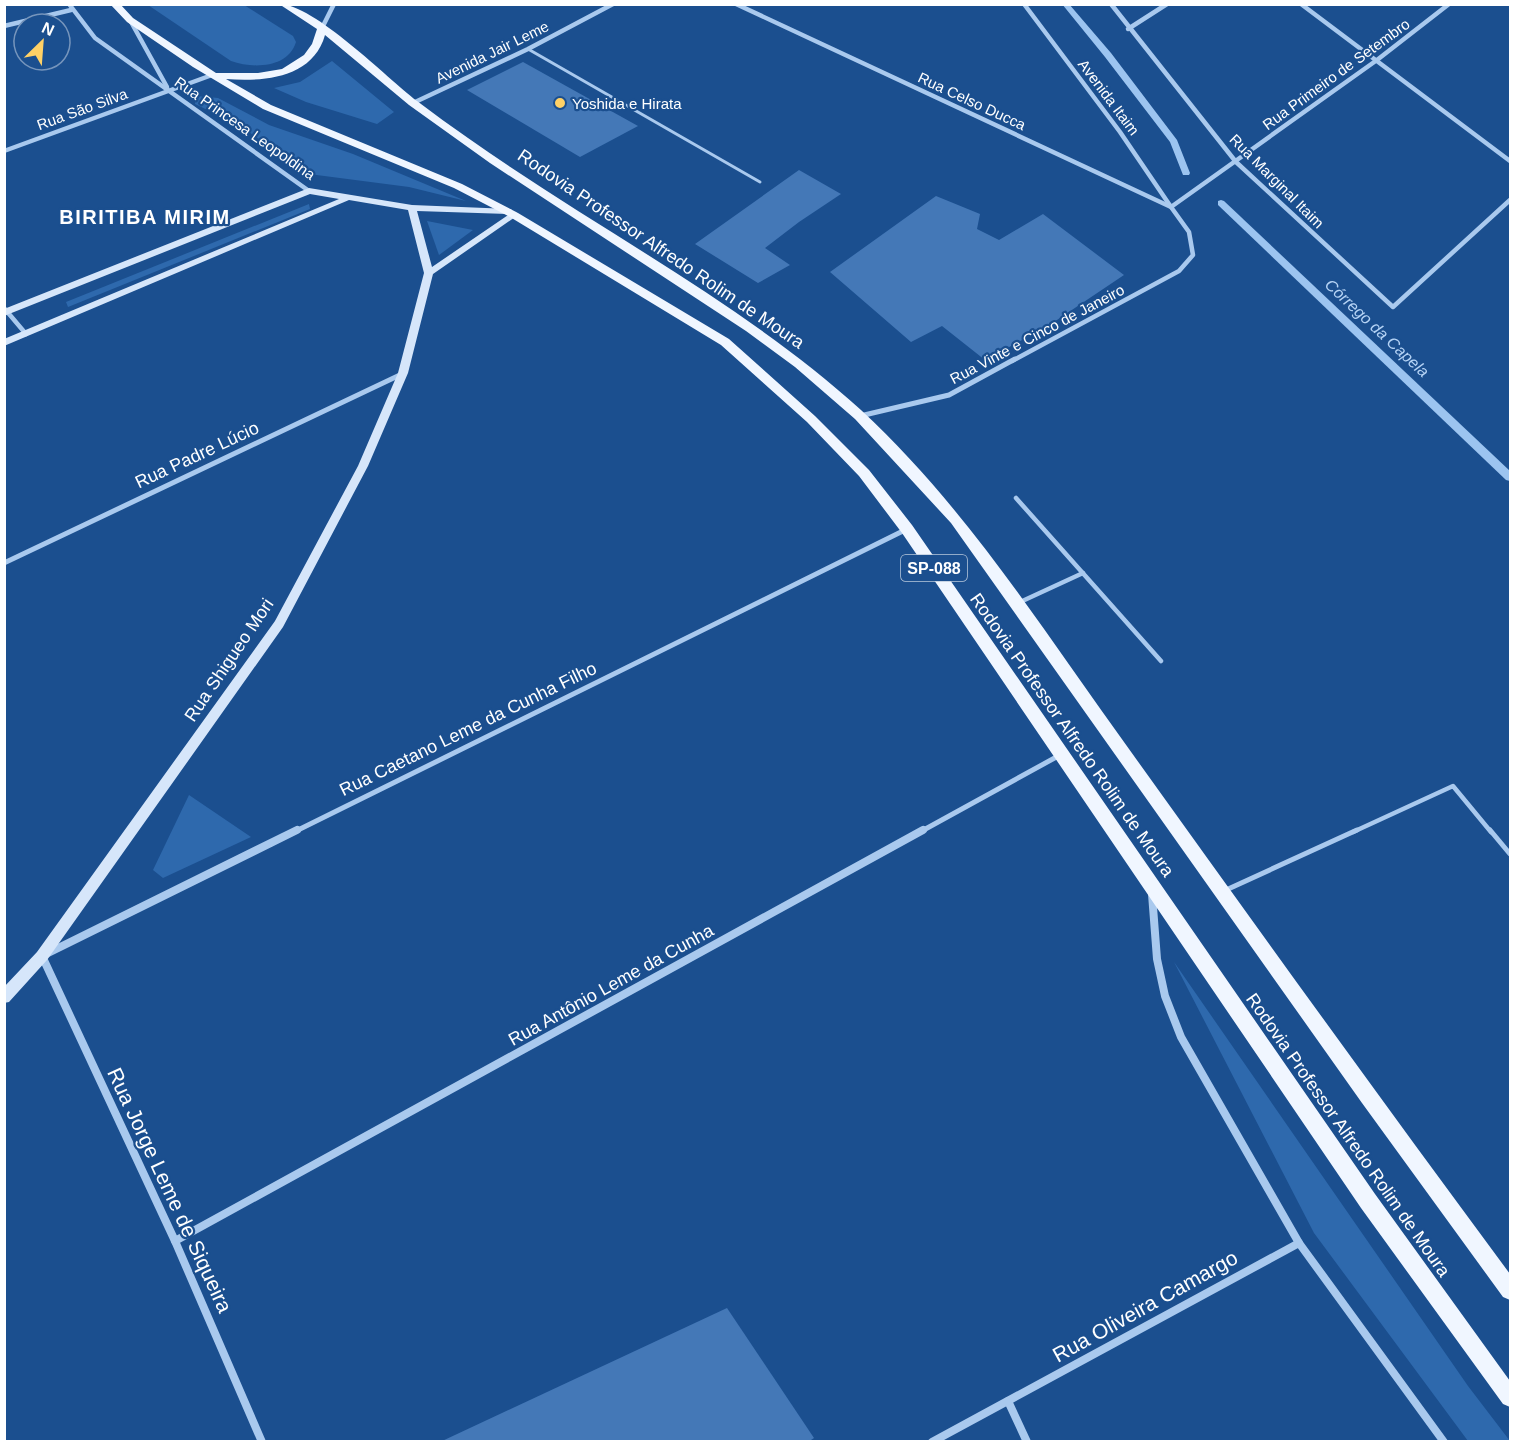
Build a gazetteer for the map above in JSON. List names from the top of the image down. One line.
{"streets":{"main road":["Rodovia Professor Alfredo Rolim de Moura","SP-088"],"street":["Avenida Jair Leme","Rua Primeiro de Setembro","Avenida Itaim","Rua Celso Ducca","Rua São Silva","Rua Princesa Leopoldina","Rua Marginal Itaim","Rua Vinte e Cinco de Janeiro","Rua Padre Lúcio","Rua Shigueo Mori","Rua Caetano Leme da Cunha Filho","Rua Antônio Leme da Cunha","Rua Jorge Leme de Siqueira","Rua Oliveira Camargo"]},"crossings":[["Avenida Jair Leme","Rodovia Professor Alfredo Rolim de Moura"],["Rua Primeiro de Setembro","Avenida Itaim"],["Rua Primeiro de Setembro","Rua Celso Ducca"],["Rua Primeiro de Setembro","Rua Marginal Itaim"],["Avenida Itaim","Rua Celso Ducca"],["Rua Celso Ducca","Rua Vinte e Cinco de Janeiro"],["Rua São Silva","Rua Princesa Leopoldina"],["Rua São Silva","Rodovia Professor Alfredo Rolim de Moura"],["Rua Princesa Leopoldina","Rodovia Professor Alfredo Rolim de Moura"],["Rodovia Professor Alfredo Rolim de Moura","Rua Vinte e Cinco de Janeiro"],["Rodovia Professor Alfredo Rolim de Moura","Rua Caetano Leme da Cunha Filho"],["Rodovia Professor Alfredo Rolim de Moura","Rua Antônio Leme da Cunha"],["Rua Padre Lúcio","Rua Shigueo Mori"],["Rua Shigueo Mori","Rua Caetano Leme da Cunha Filho"],["Rua Shigueo Mori","Rua Jorge Leme de Siqueira"],["Rua Caetano Leme da Cunha Filho","Rua Jorge Leme de Siqueira"],["Rua Antônio Leme da Cunha","Rua Jorge Leme de Siqueira"]],"districts":["BIRITIBA MIRIM"],"water":["Córrego da Capela"],"places":["Yoshida e Hirata"],"north":"top right"}
